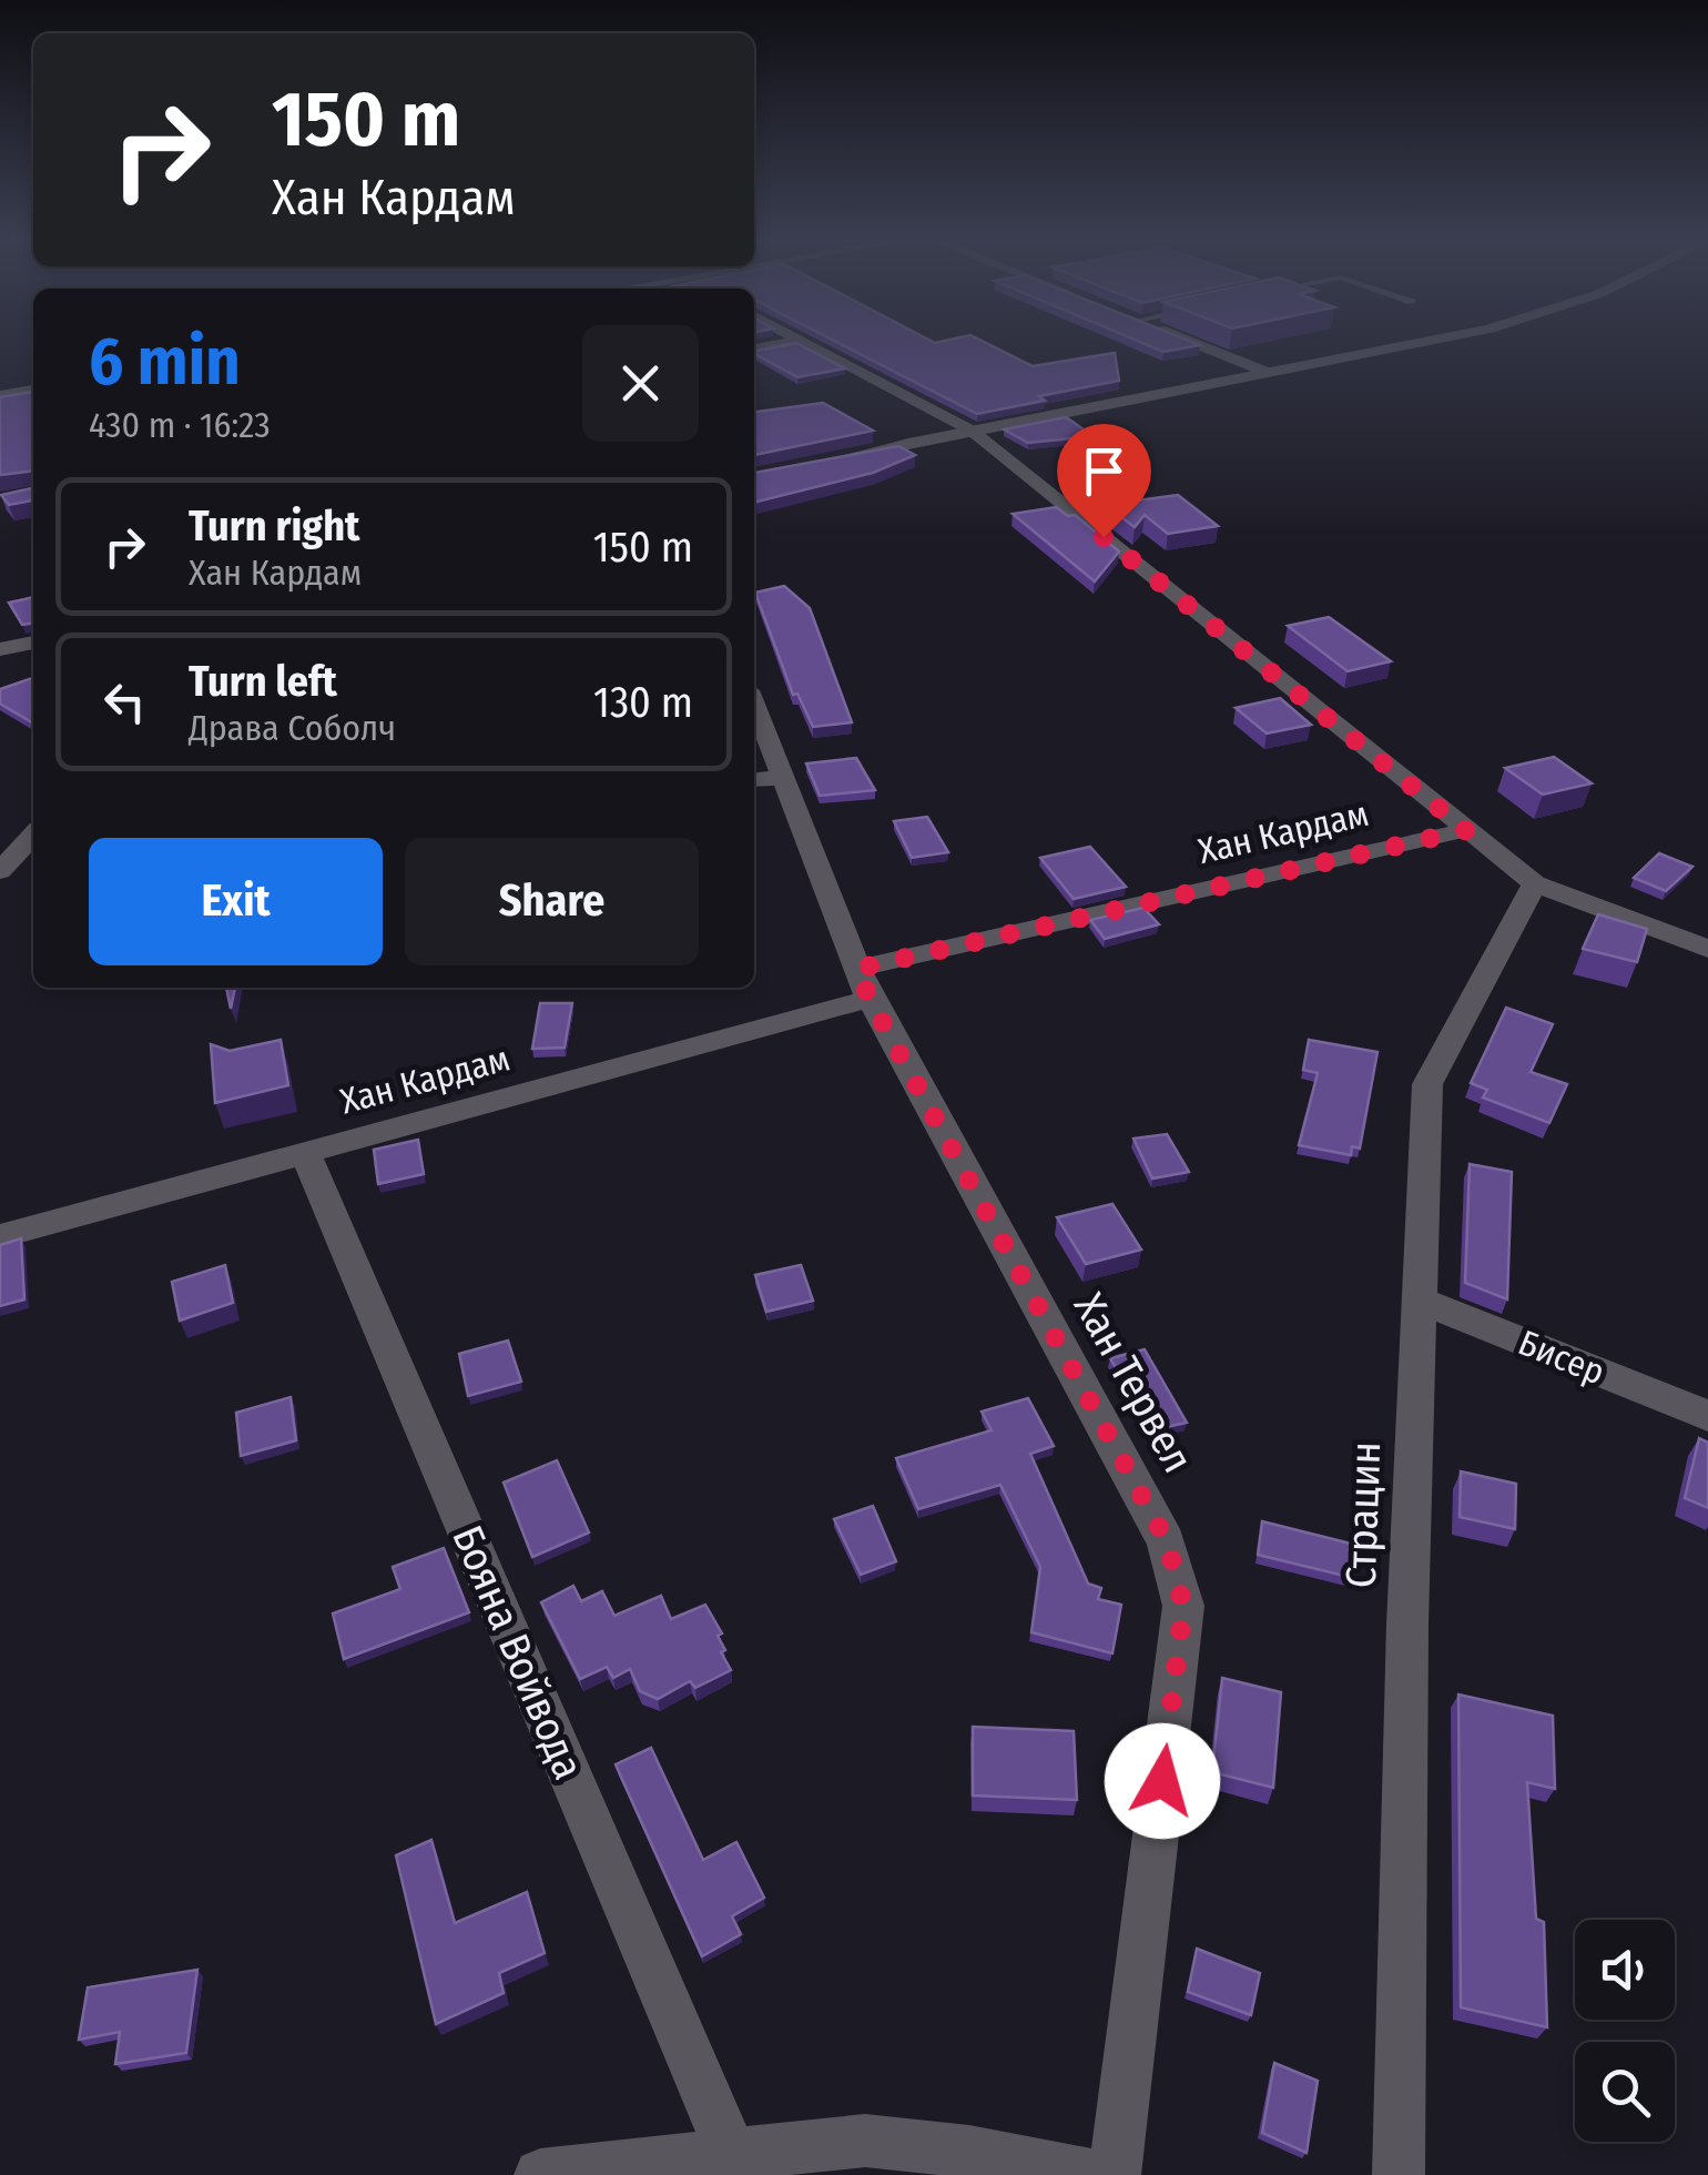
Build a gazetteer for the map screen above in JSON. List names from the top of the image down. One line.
{"streets":{"street":["Хан Кардам","Бисер","Хан Тервел","Страцин","Бояна Войвода"]},"crossings":[["Хан Кардам","Хан Тервел"],["Хан Кардам","Бояна Войвода"],["Бисер","Страцин"]],"page":{"turn":["150 m","Хан Кардам"],"heading":["6 min","430 m · 16:23"],"list":[{"name":"Turn right","note":"Хан Кардам","value":"150 m"},{"name":"Turn left","note":"Драва Соболч","value":"130 m"}],"buttons":["Exit","Share"]}}
